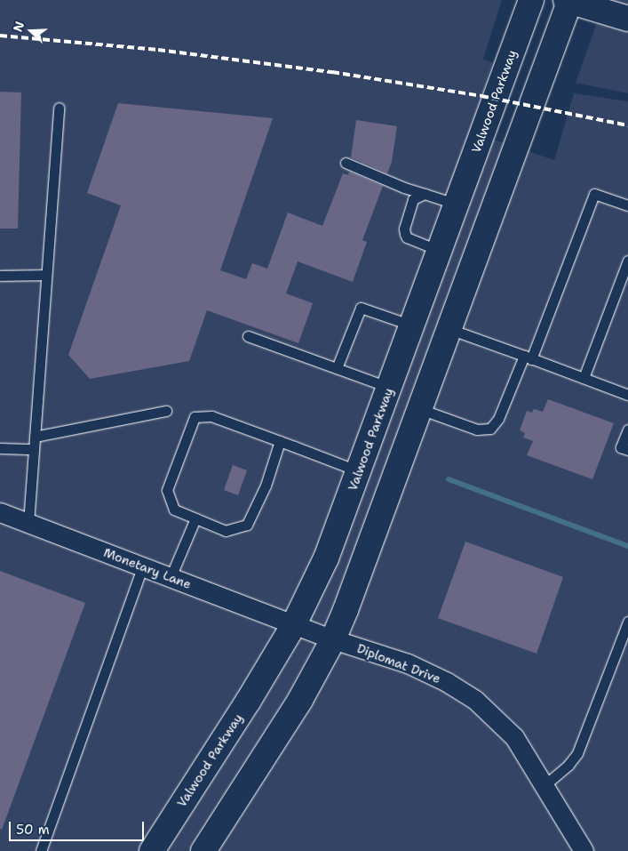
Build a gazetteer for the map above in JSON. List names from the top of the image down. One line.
{"streets":{"main road":["Valwood Parkway"],"street":["Monetary Lane","Diplomat Drive"]},"crossings":[["Valwood Parkway","Monetary Lane"],["Valwood Parkway","Diplomat Drive"],["Monetary Lane","Diplomat Drive"]],"scale_bar":"50 m","north":"left"}
